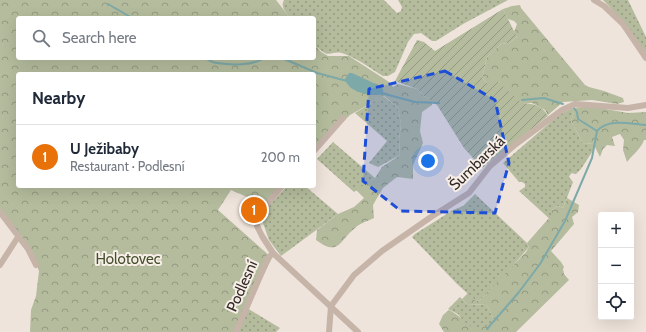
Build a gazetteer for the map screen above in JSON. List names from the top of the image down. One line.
{"streets":{"street":["Šumbarská","Podlesní"]},"parks":["Holotovec"],"page":{"search":"Search here","heading":"Nearby","list":[{"mark":"1","name":"U Ježibaby","note":"Restaurant · Podlesní","value":"200 m"}],"pins":"1","map_buttons":["+","−"]}}
